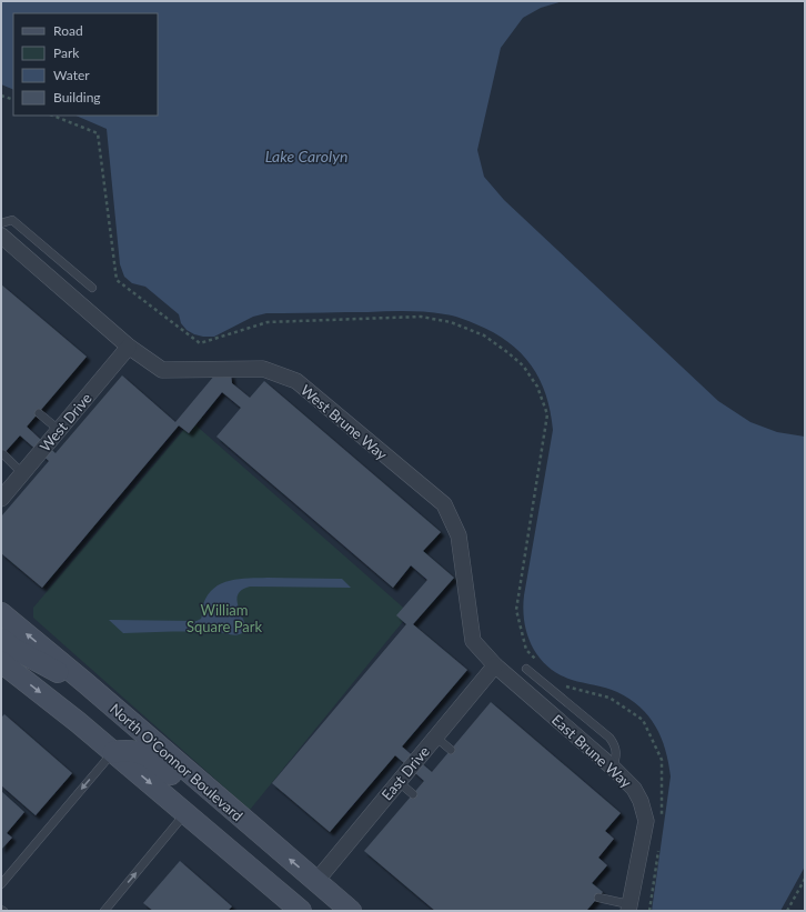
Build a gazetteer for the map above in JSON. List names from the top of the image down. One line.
{"streets":{"main road":["North O'Connor Boulevard"],"street":["West Drive","West Brune Way","East Brune Way","East Drive"]},"crossings":[["West Drive","West Brune Way"],["West Brune Way","East Brune Way"],["West Brune Way","East Drive"],["East Brune Way","East Drive"],["North O'Connor Boulevard","East Drive"]],"water":["Lake Carolyn"],"parks":["William Square Park"],"legend":["Road","Park","Water","Building"]}
